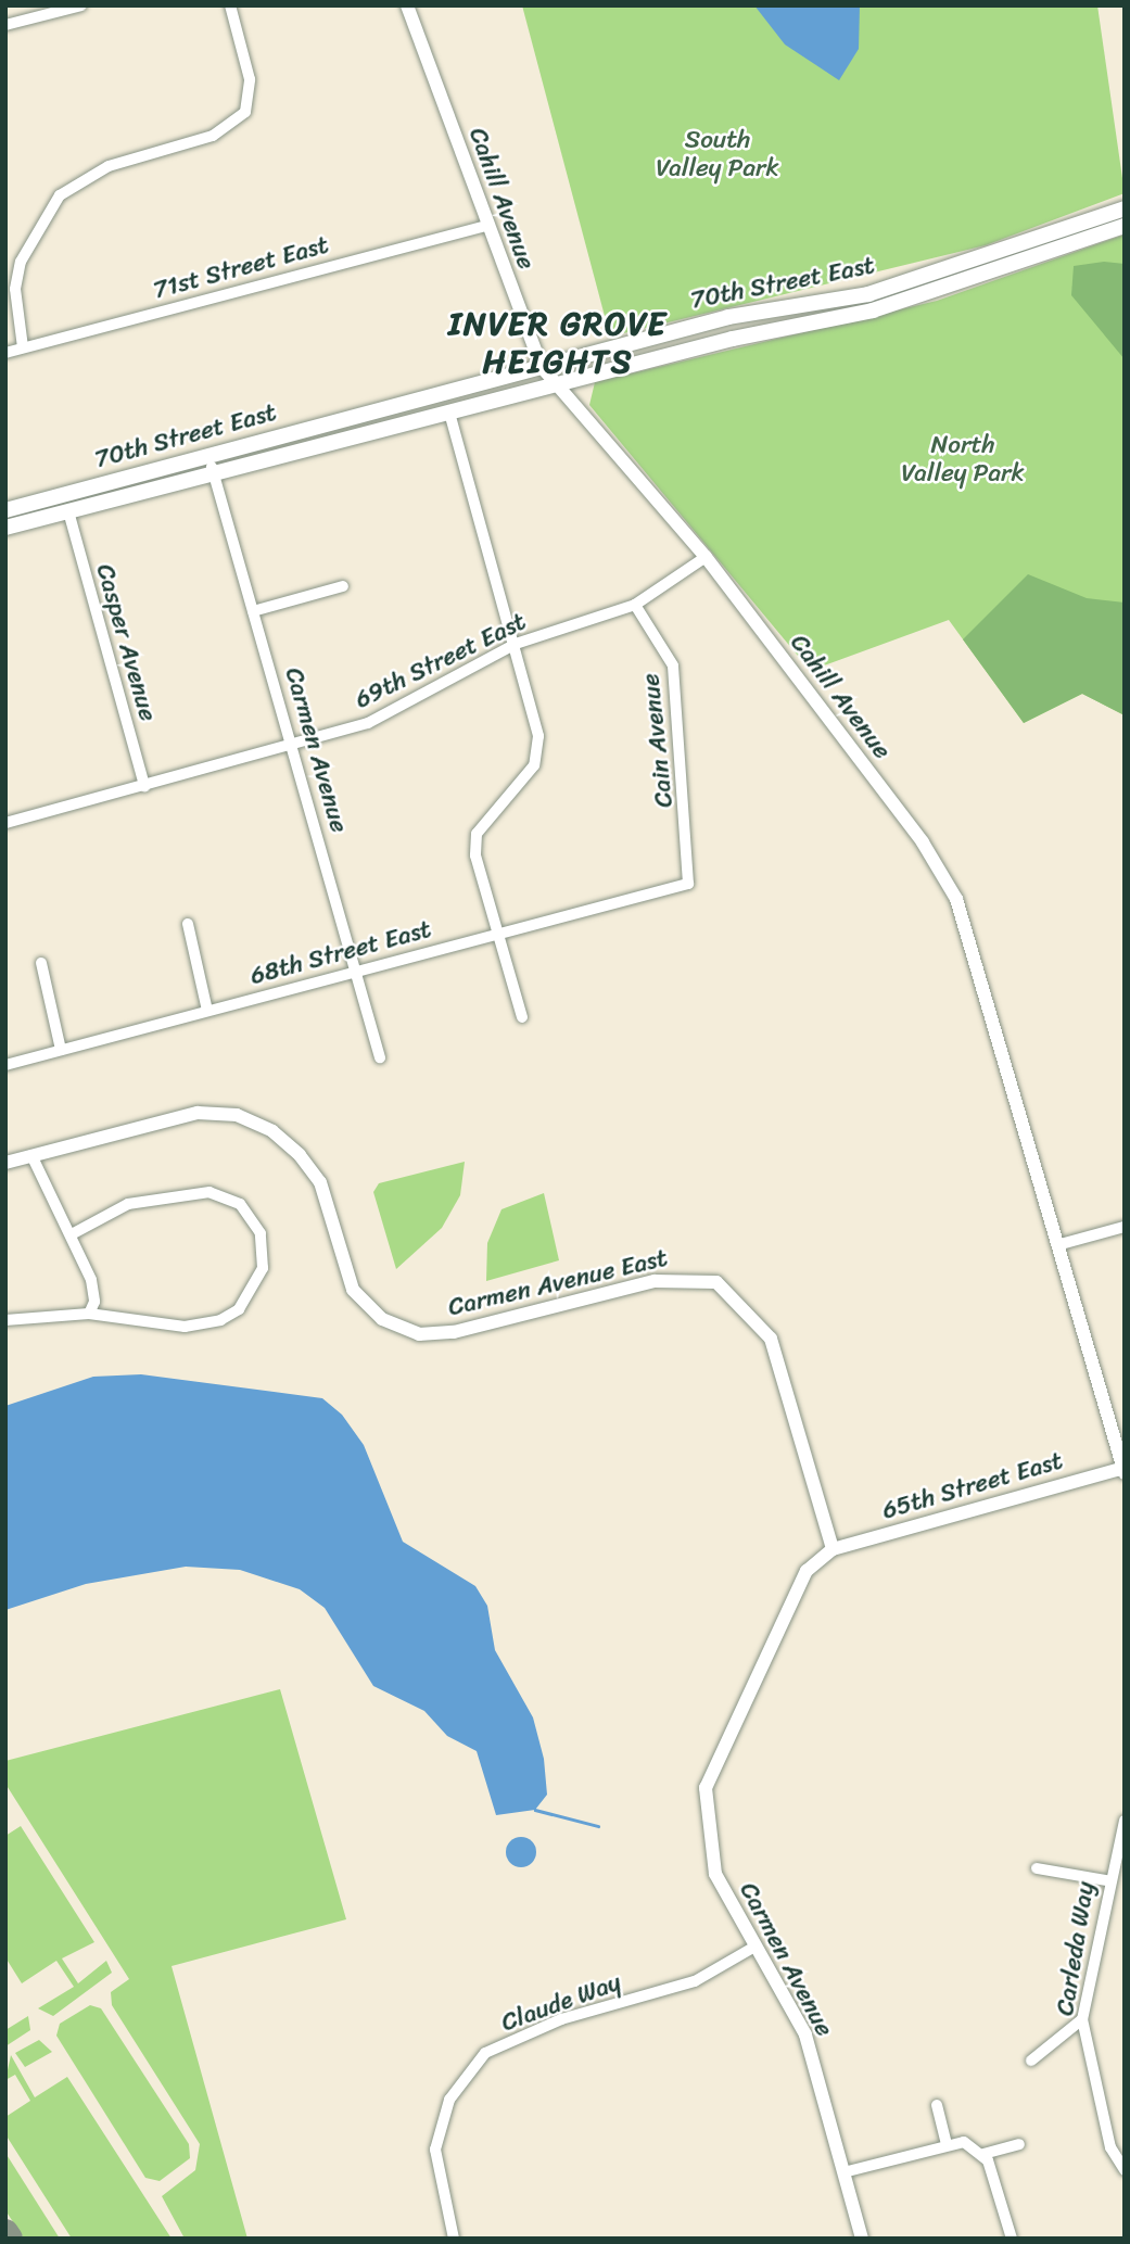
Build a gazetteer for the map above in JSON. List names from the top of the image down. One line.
{"streets":{"main road":["70th Street East"],"street":["Cahill Avenue","71st Street East","Casper Avenue","69th Street East","Cain Avenue","Carmen Avenue","68th Street East","Carmen Avenue East","65th Street East","Carleda Way","Claude Way"]},"crossings":[["Cahill Avenue","71st Street East"],["Cahill Avenue","70th Street East"],["Cahill Avenue","69th Street East"],["Cahill Avenue","65th Street East"],["70th Street East","Casper Avenue"],["70th Street East","Carmen Avenue"],["Casper Avenue","69th Street East"],["69th Street East","Cain Avenue"],["69th Street East","Carmen Avenue"],["Cain Avenue","68th Street East"],["Carmen Avenue","68th Street East"],["Carmen Avenue","Carmen Avenue East"],["Carmen Avenue","65th Street East"],["Carmen Avenue","Claude Way"],["Carmen Avenue East","65th Street East"]],"districts":["INVER GROVE HEIGHTS"],"parks":["South Valley Park","North Valley Park"]}
